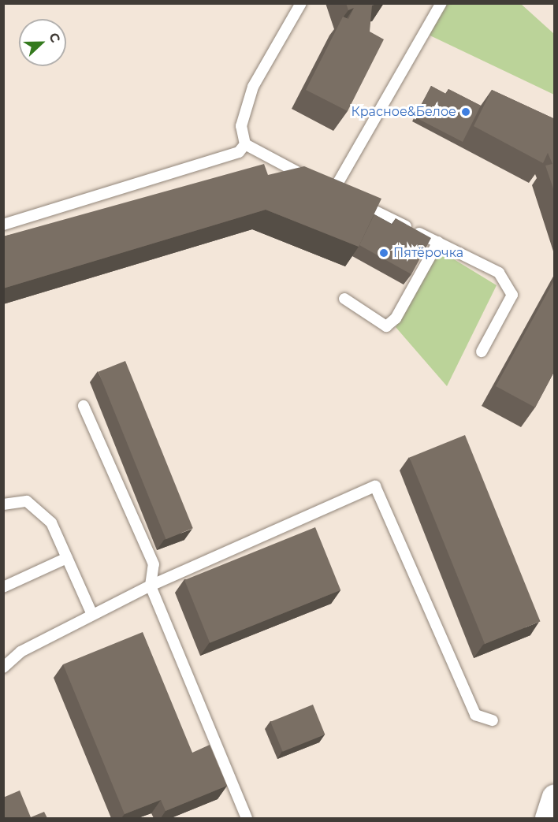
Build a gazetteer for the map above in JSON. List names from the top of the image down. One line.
{"places":["Красное&Белое","Пятёрочка"],"north":"right"}
